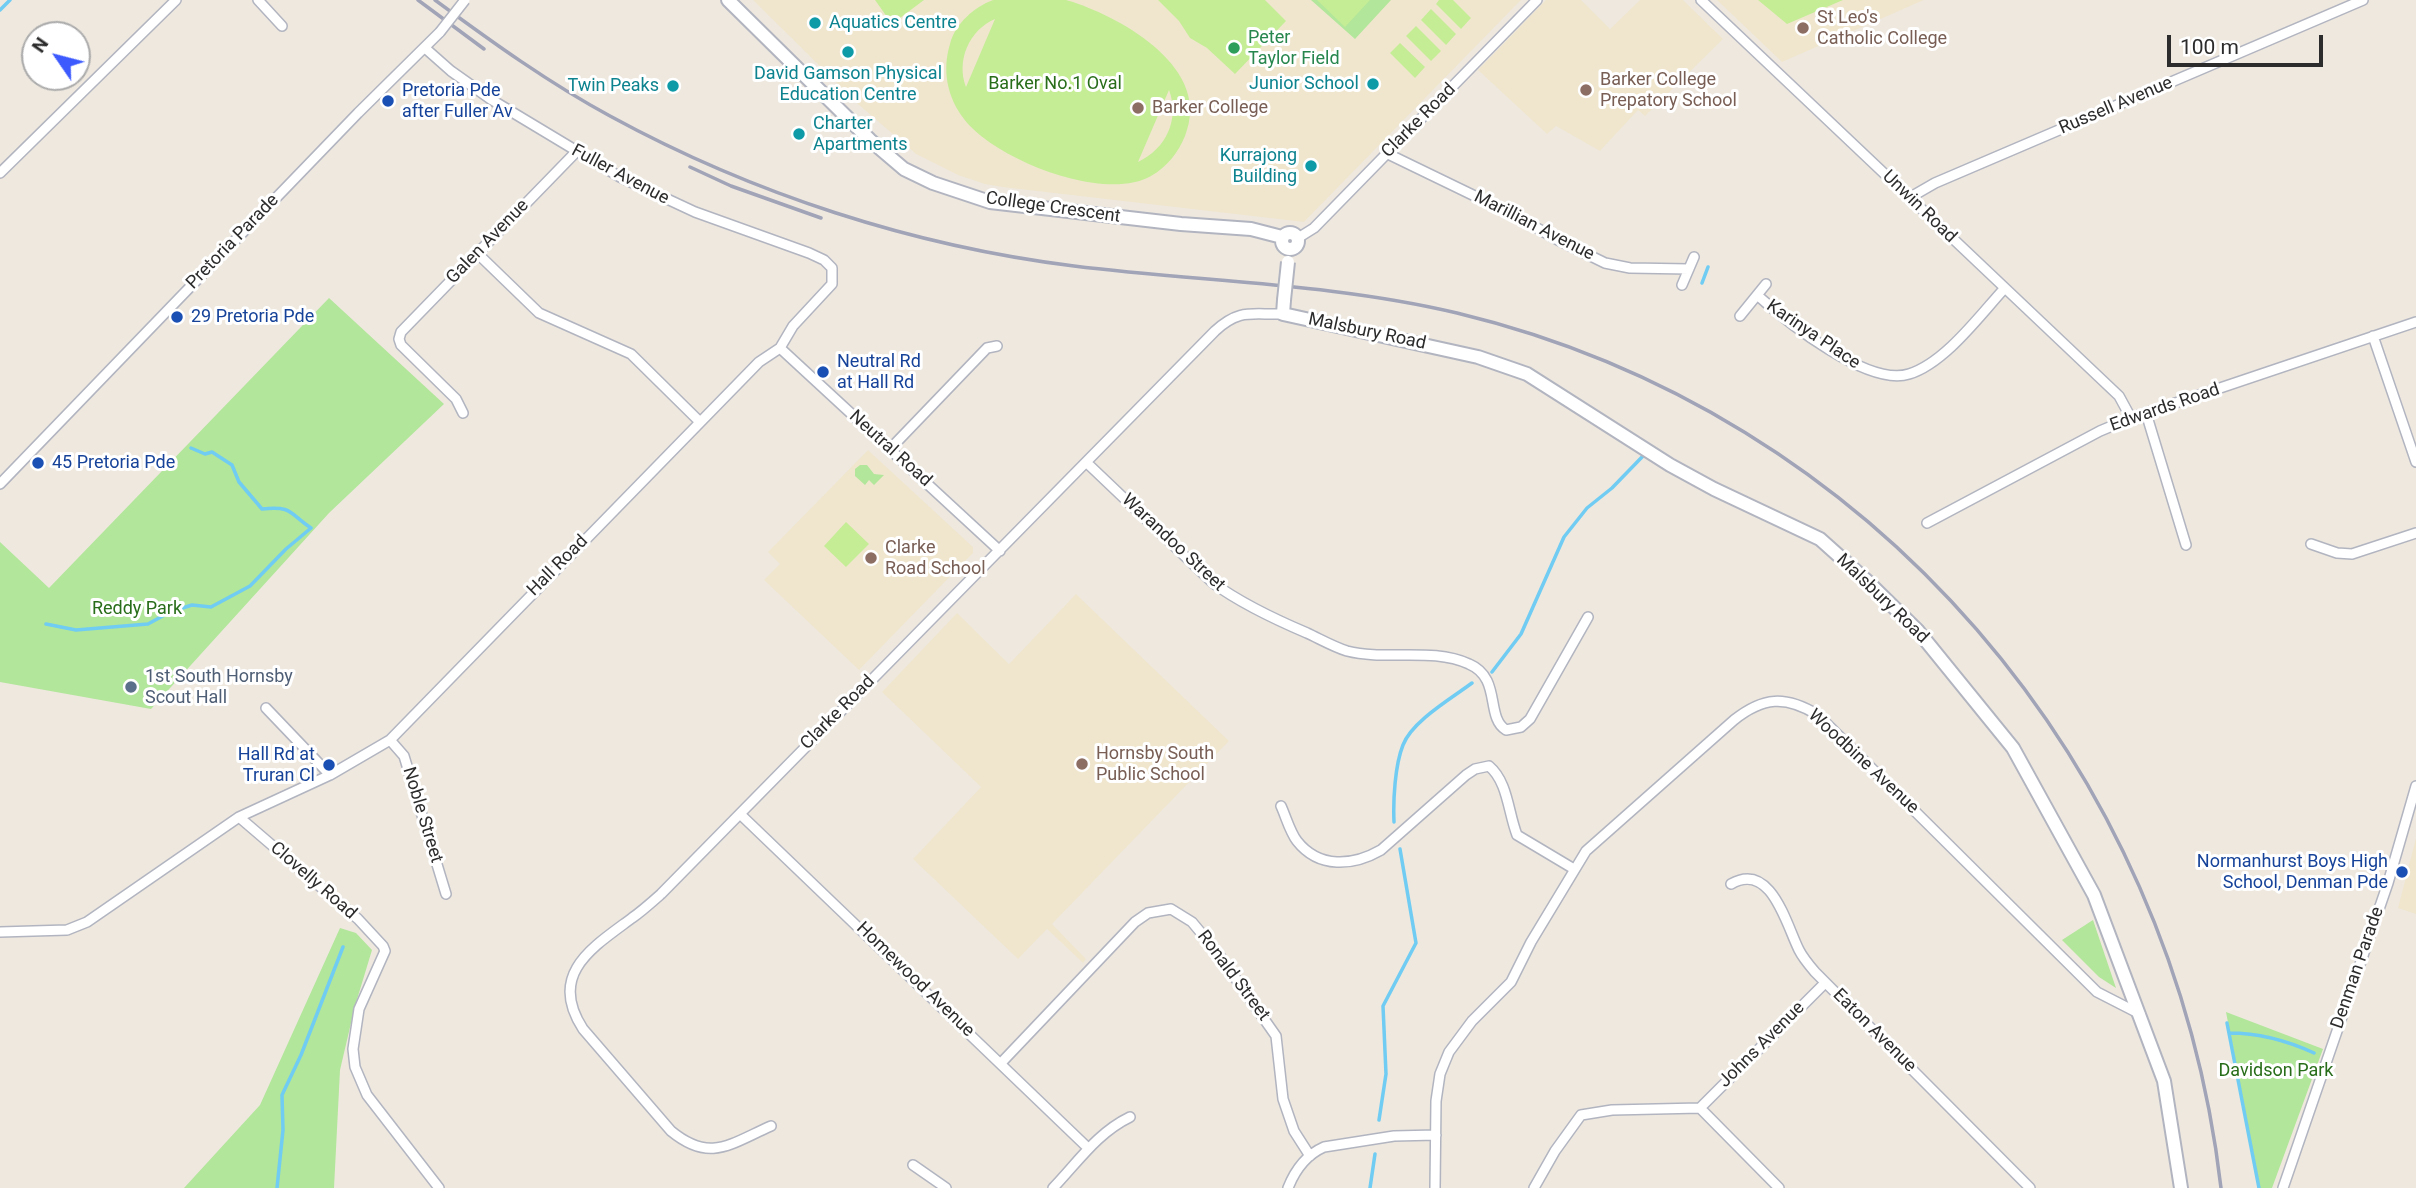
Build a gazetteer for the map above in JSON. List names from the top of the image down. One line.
{"streets":{"street":["Russell Avenue","Clarke Road","Fuller Avenue","Unwin Road","College Crescent","Marillian Avenue","Pretoria Parade","Galen Avenue","Malsbury Road","Karinya Place","Edwards Road","Neutral Road","Warandoo Street","Hall Road","Woodbine Avenue","Noble Street","Clovelly Road","Denman Parade","Ronald Street","Homewood Avenue","Eaton Avenue","Johns Avenue"]},"crossings":[["Russell Avenue","Unwin Road"],["Clarke Road","College Crescent"],["Clarke Road","Marillian Avenue"],["Clarke Road","Malsbury Road"],["Clarke Road","Neutral Road"],["Clarke Road","Warandoo Street"],["Clarke Road","Homewood Avenue"],["Fuller Avenue","Pretoria Parade"],["Fuller Avenue","Galen Avenue"],["Fuller Avenue","Hall Road"],["Unwin Road","Karinya Place"],["Unwin Road","Edwards Road"],["Malsbury Road","Woodbine Avenue"],["Neutral Road","Hall Road"],["Hall Road","Noble Street"],["Hall Road","Clovelly Road"],["Ronald Street","Homewood Avenue"],["Eaton Avenue","Johns Avenue"]],"parks":["Barker No.1 Oval","Reddy Park","Davidson Park"],"places":["Aquatics Centre","St Leo's Catholic College","Peter Taylor Field","David Gamson Physical Education Centre","Junior School","Twin Peaks","Barker College Prepatory School","Pretoria Pde after Fuller Av","Barker College","Charter Apartments","Kurrajong Building","29 Pretoria Pde","Neutral Rd at Hall Rd","45 Pretoria Pde","Clarke Road School","1st South Hornsby Scout Hall","Hornsby South Public School","Hall Rd at Truran Cl","Normanhurst Boys High School, Denman Pde"],"scale_bar":"100 m","north":"top left"}
